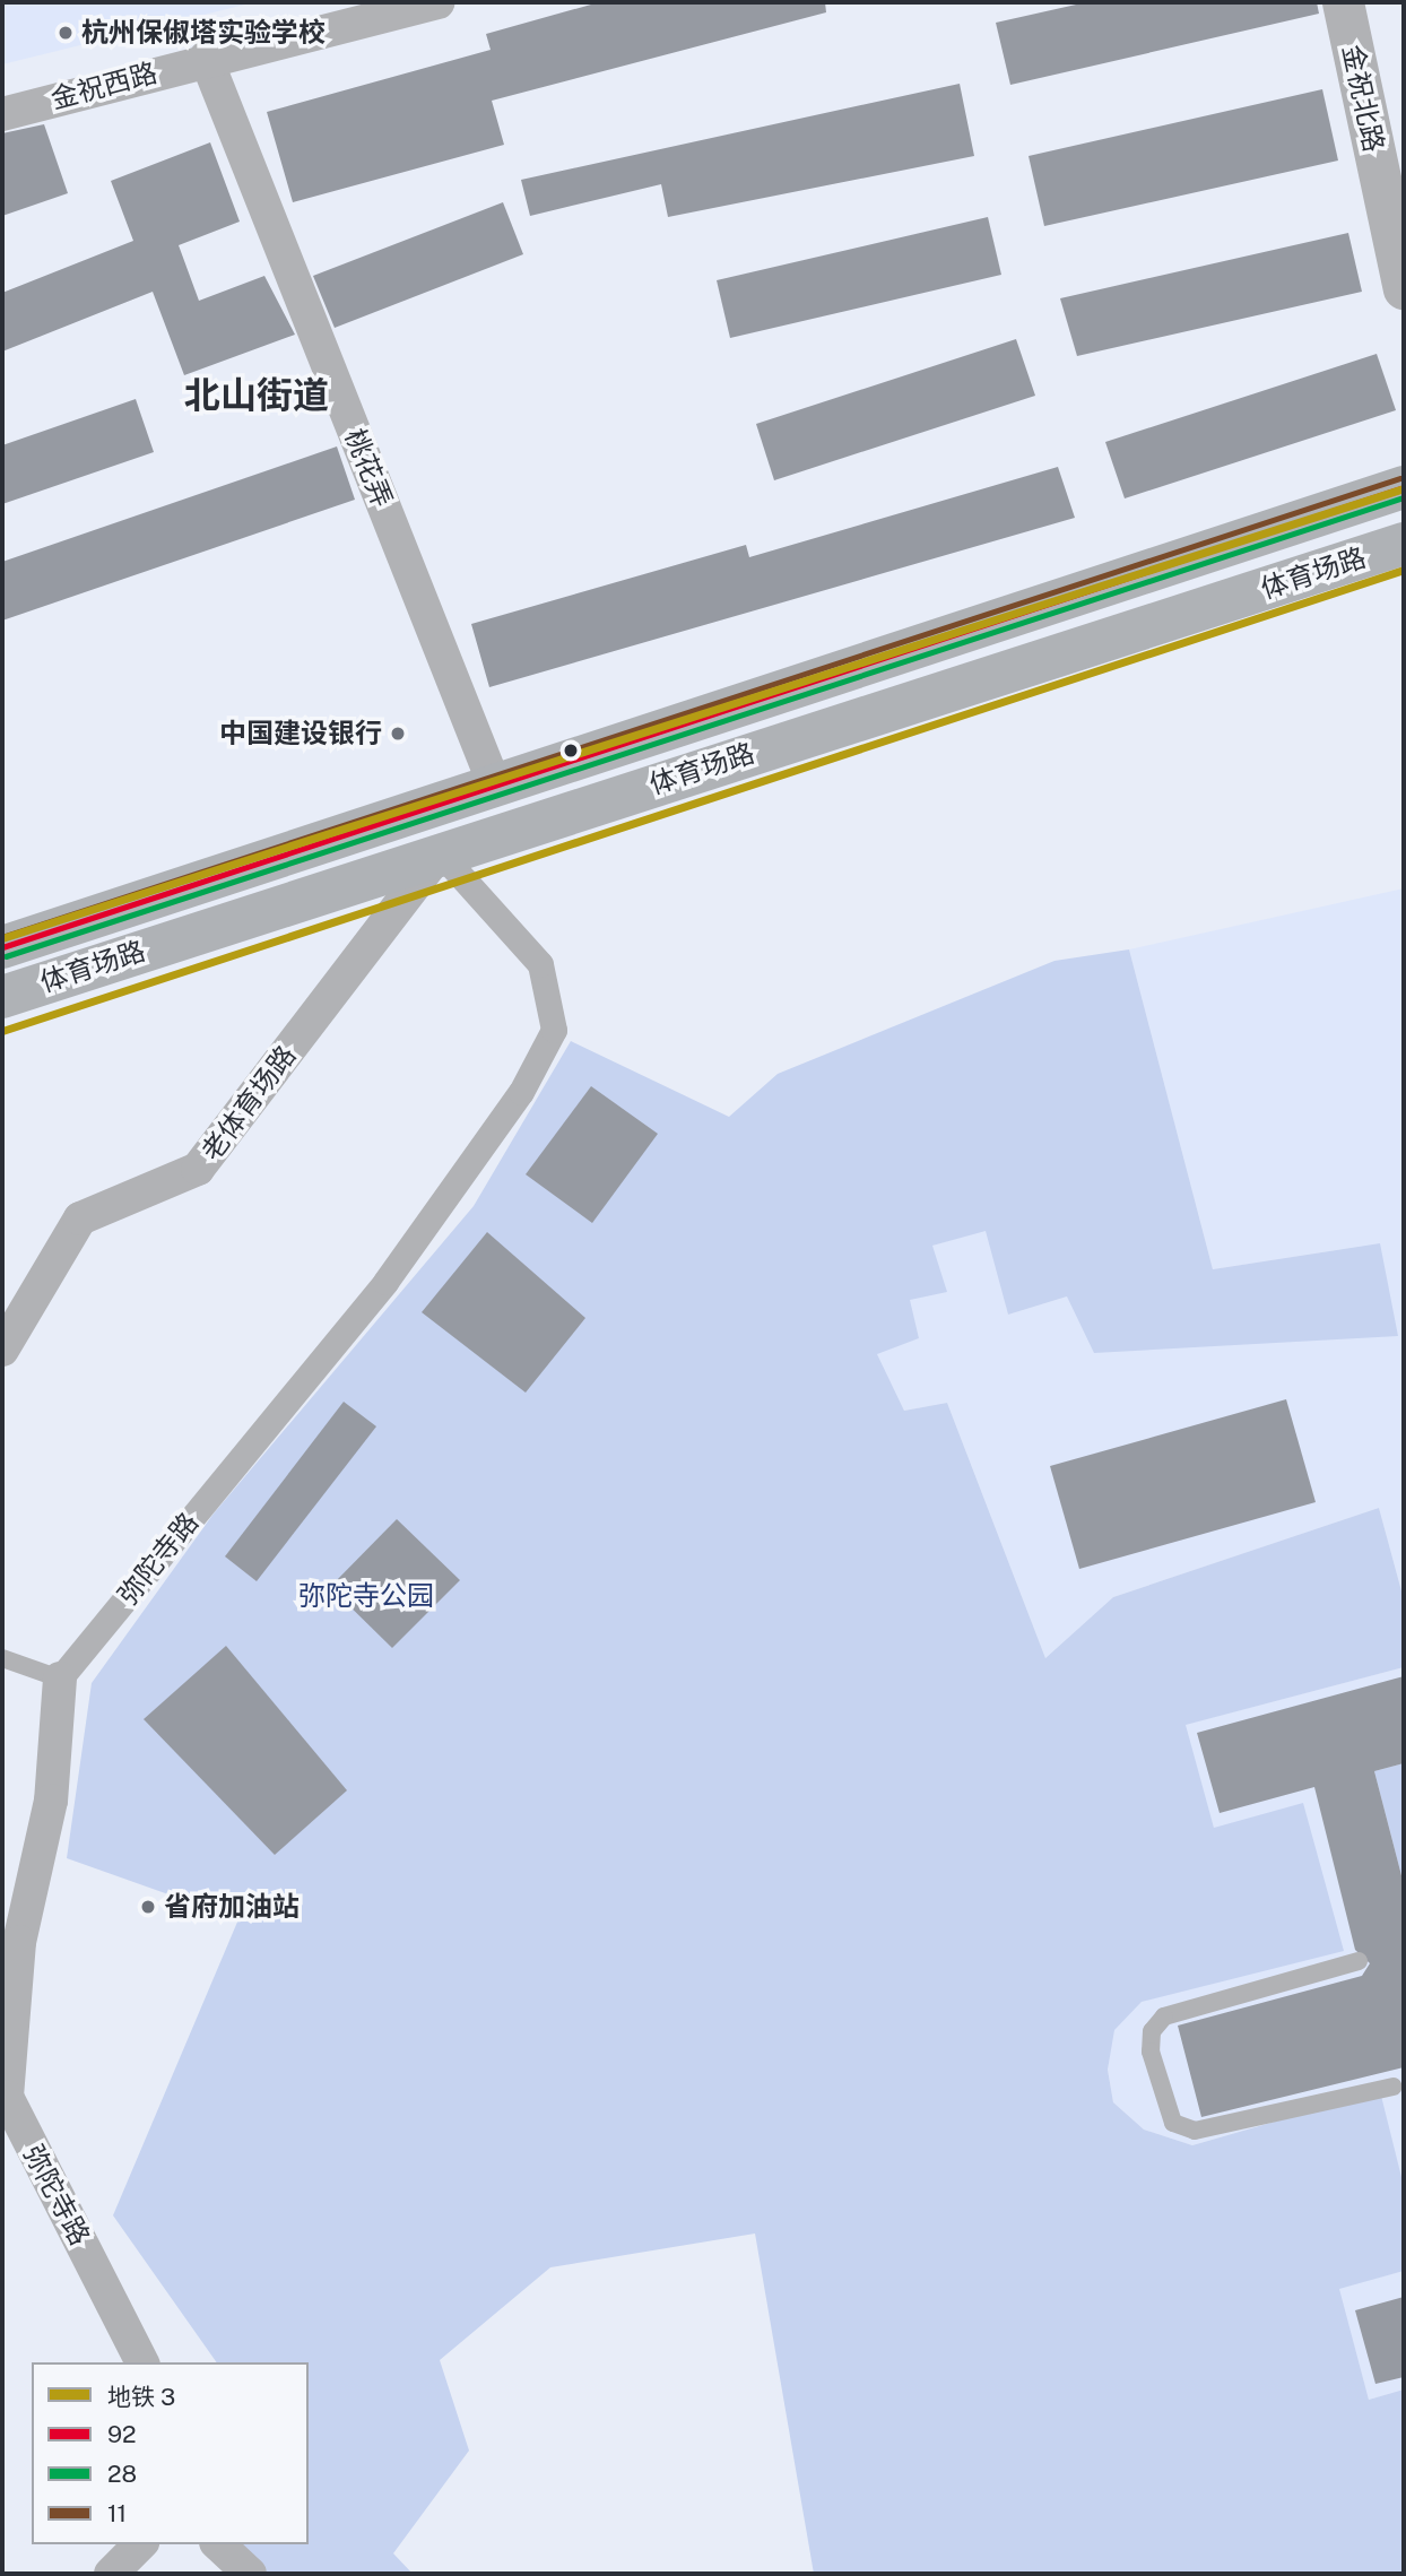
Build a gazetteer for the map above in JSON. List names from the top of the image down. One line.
{"streets":{"main road":["体育场路"],"street":["金祝西路","金祝北路","桃花弄","老体育场路","弥陀寺路"]},"crossings":[["金祝西路","桃花弄"],["桃花弄","体育场路"],["体育场路","老体育场路"],["体育场路","弥陀寺路"],["老体育场路","弥陀寺路"]],"districts":["北山街道"],"parks":["弥陀寺公园"],"places":["杭州保俶塔实验学校","中国建设银行","省府加油站"],"lines":["transit line 11","transit line 92","metro line 3","transit line 28"],"legend":["地铁 3","92","28","11"]}
